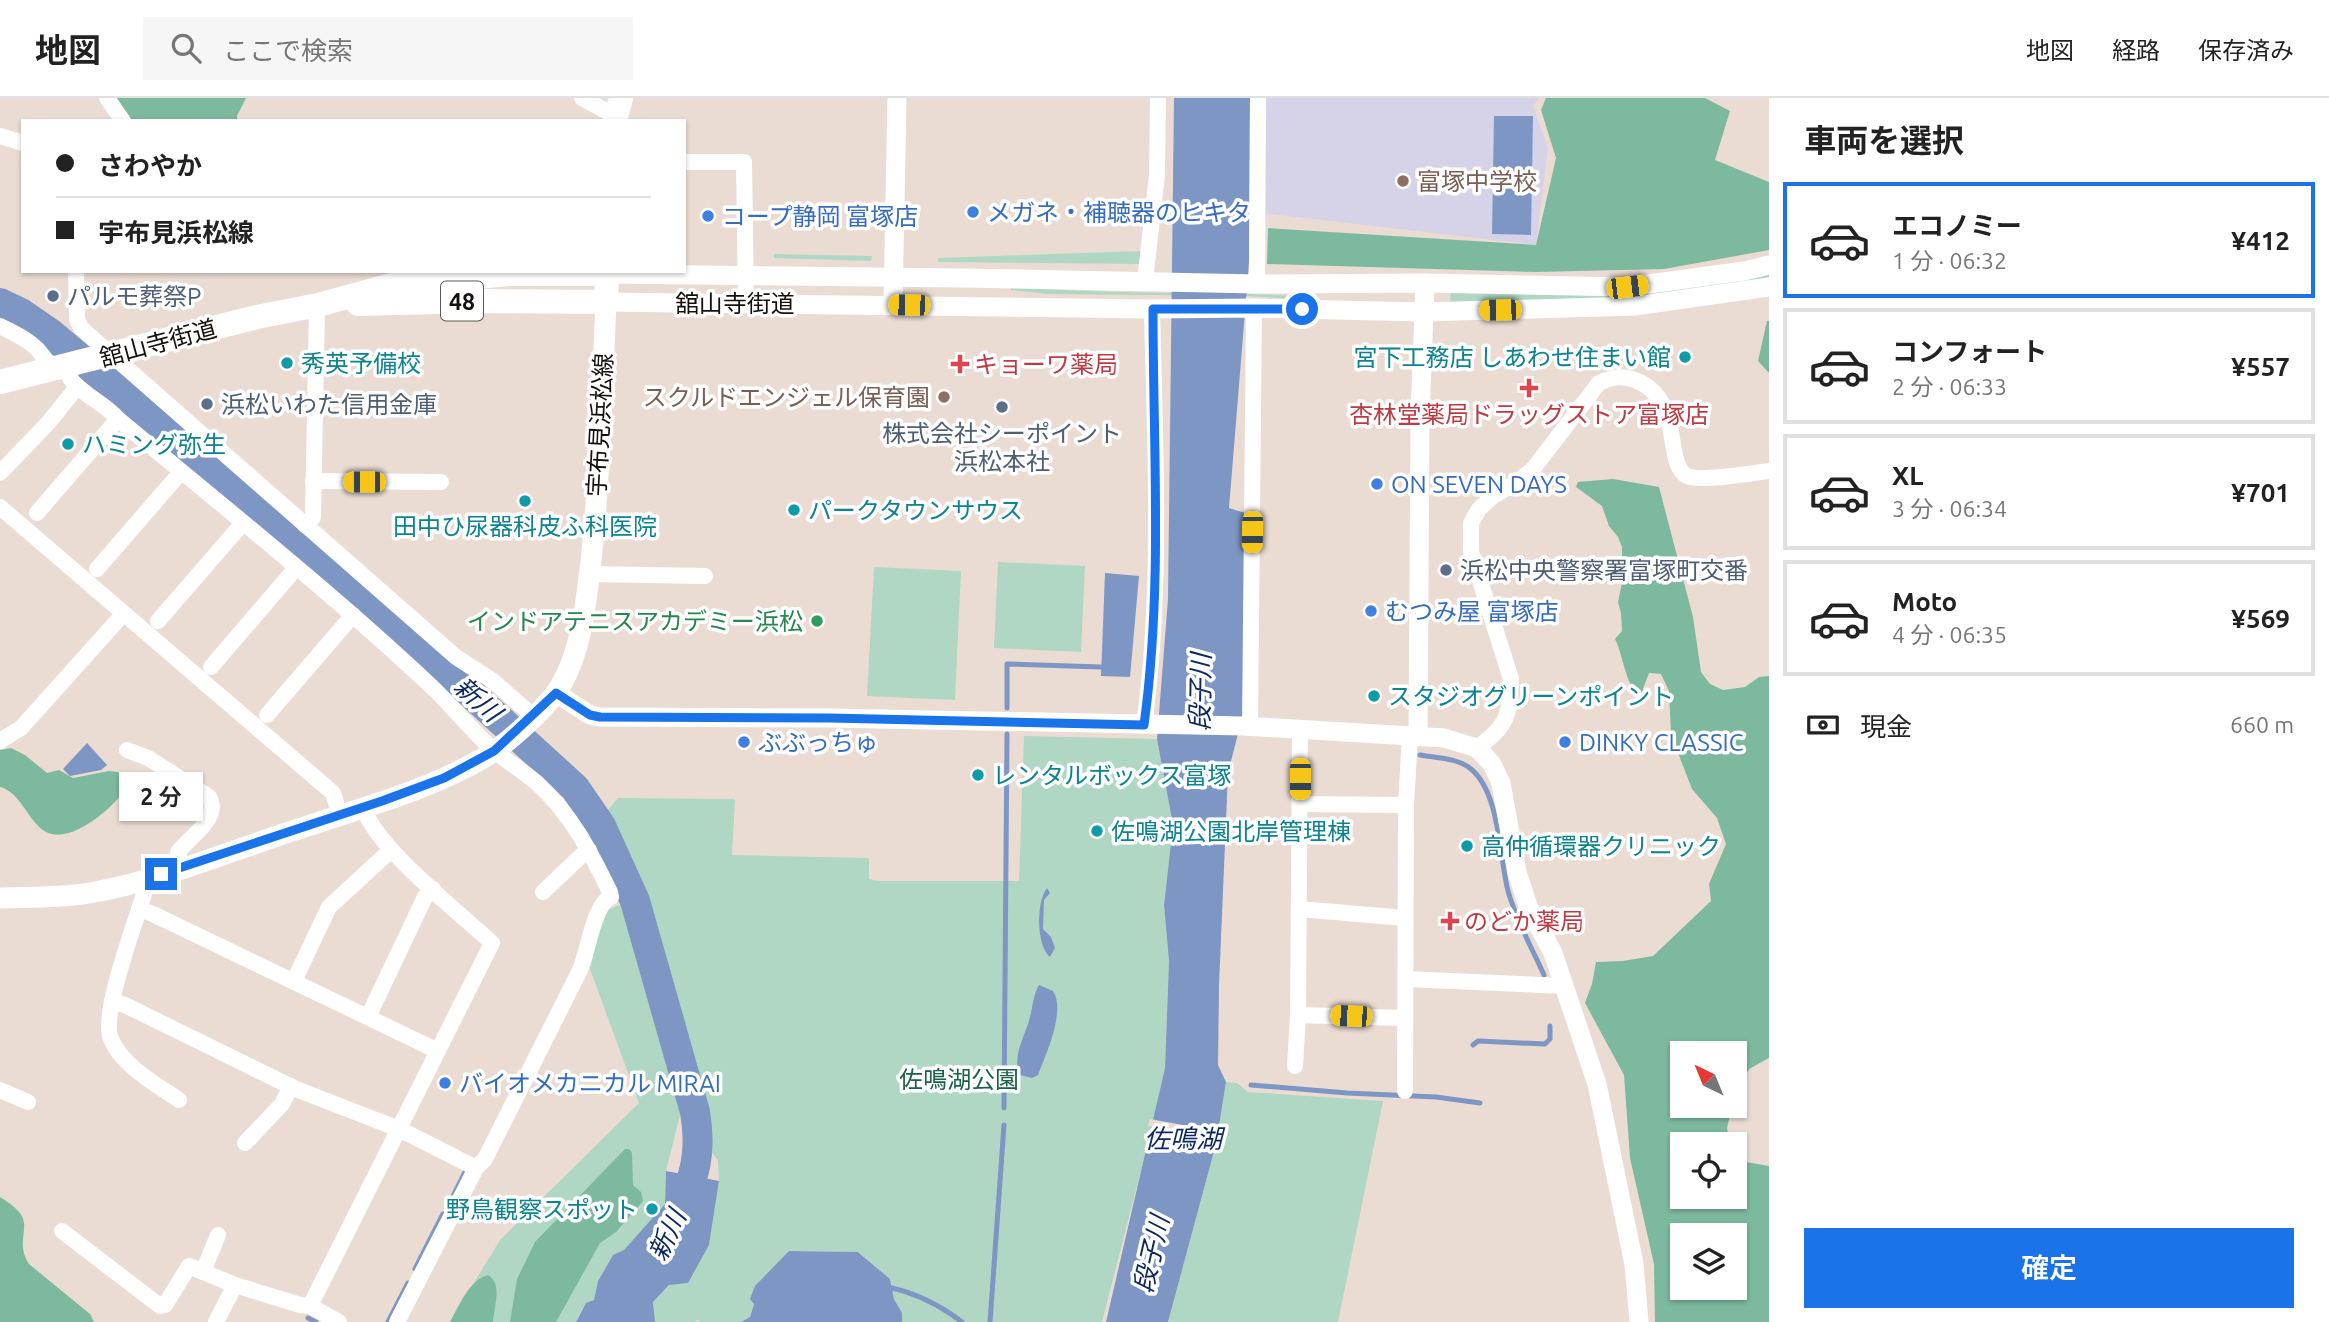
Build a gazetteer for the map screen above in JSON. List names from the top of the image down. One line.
{"streets":{"main road":["48","舘山寺街道","宇布見浜松線"]},"crossings":[["舘山寺街道","宇布見浜松線"]],"water":["段子川","新川","佐鳴湖"],"parks":["佐鳴湖公園"],"places":{"other":["富塚中学校","メガネ・補聴器のヒキタ","コープ静岡 富塚店","パルモ葬祭P","宮下工務店 しあわせ住まい館","秀英予備校","スクルドエンジェル保育園","浜松いわた信用金庫","株式会社シーポイント 浜松本社","ハミング弥生","ON SEVEN DAYS","田中ひ尿器科皮ふ科医院","パークタウンサウス","浜松中央警察署富塚町交番","むつみ屋 富塚店","インドアテニスアカデミー浜松","スタジオグリーンポイント","ぶぶっちゅ","DINKY CLASSIC","レンタルボックス富塚","佐鳴湖公園北岸管理棟","高仲循環器クリニック","バイオメカニカル MIRAI","野鳥観察スポット"],"health":["キョーワ薬局","杏林堂薬局ドラッグストア富塚店","のどか薬局"]},"north":"top left","page":{"header":"地図","search":"ここで検索","nav":["地図","経路","保存済み"],"heading":"車両を選択","banner":["さわやか","宇布見浜松線"],"list":[{"name":"エコノミー","note":"1 分 · 06:32","value":"¥412"},{"name":"コンフォート","note":"2 分 · 06:33","value":"¥557"},{"name":"XL","note":"3 分 · 06:34","value":"¥701"},{"name":"Moto","note":"4 分 · 06:35","value":"¥569"}],"pay":["現金","660 m"],"bubble":"2 分","buttons":"確定"}}
